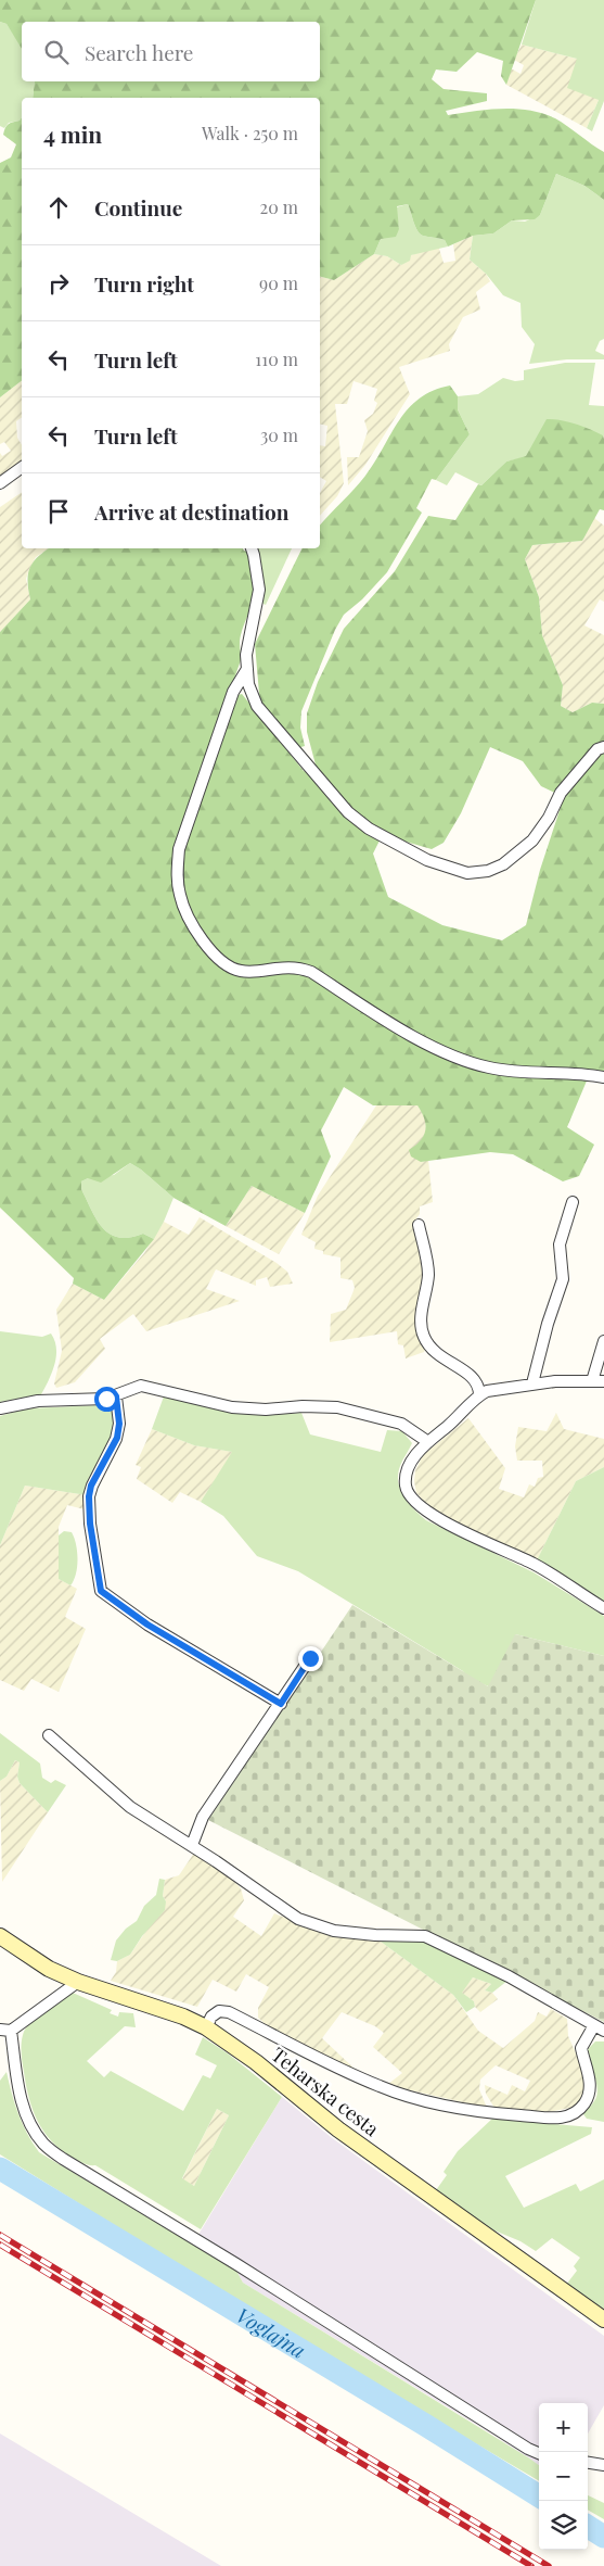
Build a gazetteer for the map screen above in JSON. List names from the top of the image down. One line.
{"streets":{"street":["Teharska cesta"]},"water":["Voglajna"],"page":{"search":"Search here","heading":["4 min","Walk · 250 m"],"list":[["Continue","20 m"],["Turn right","90 m"],["Turn left","110 m"],["Turn left","30 m"],"Arrive at destination"],"map_buttons":["+","−"]}}
